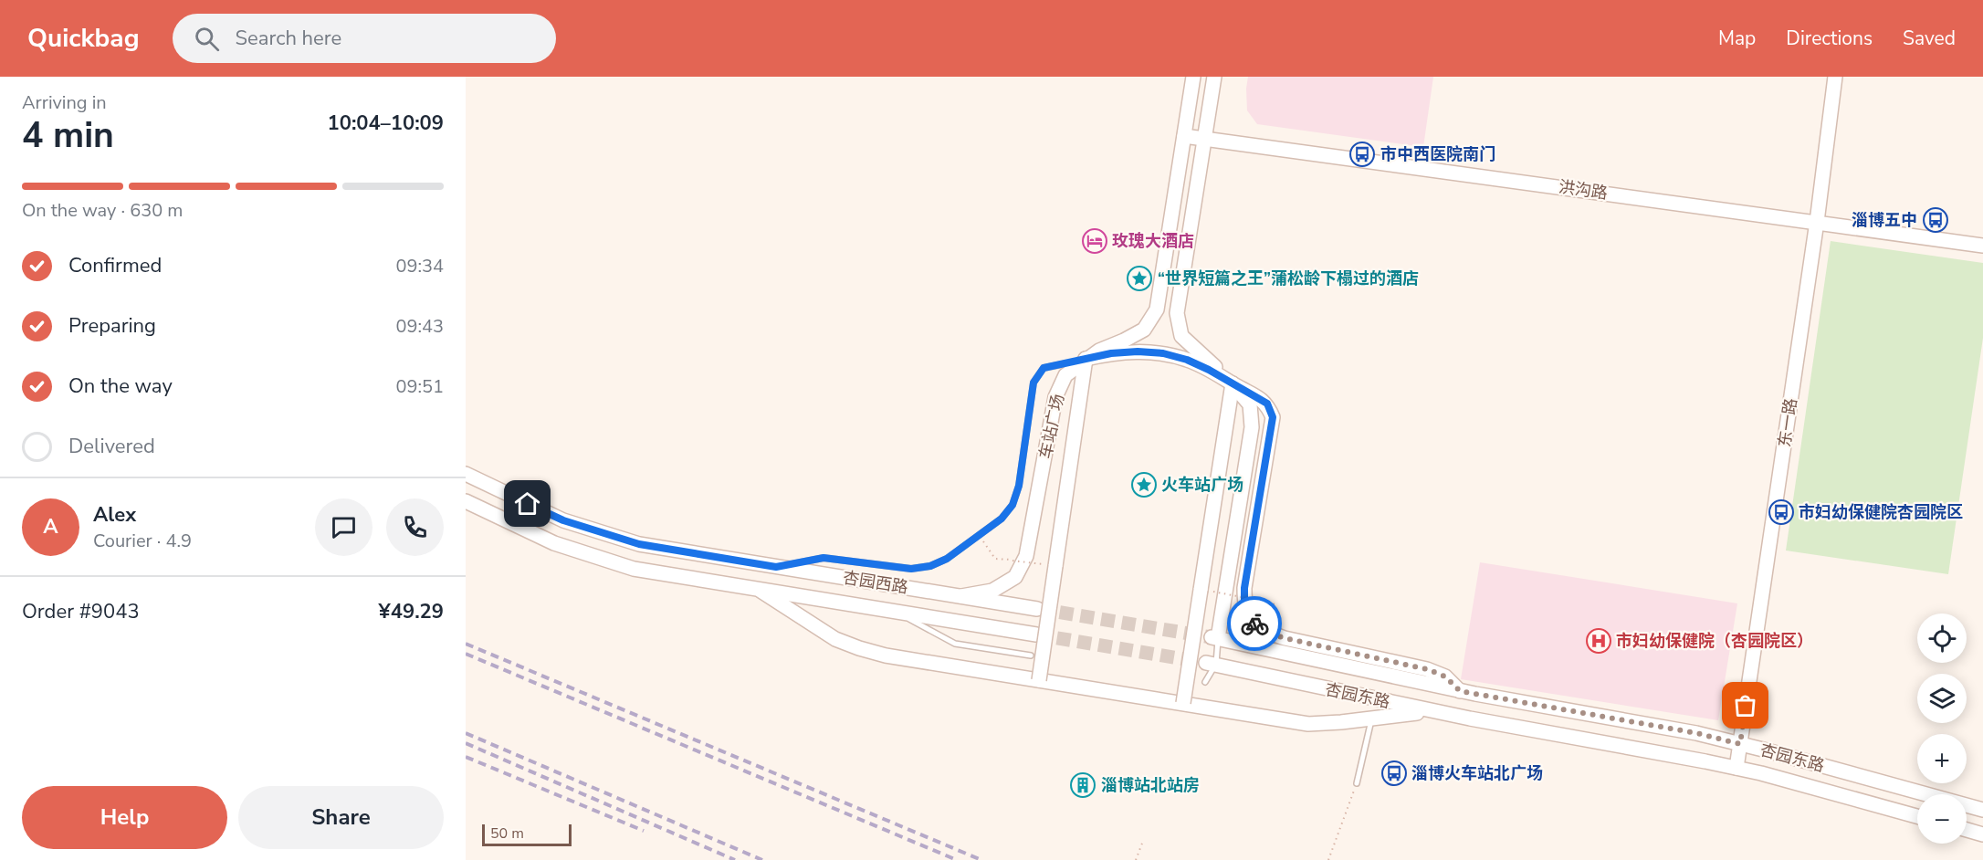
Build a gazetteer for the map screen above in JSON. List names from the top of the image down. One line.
{"streets":{"main road":["洪沟路","东一路","车站广场","杏园西路","杏园东路"]},"crossings":[["洪沟路","东一路"],["洪沟路","车站广场"],["东一路","杏园东路"],["车站广场","杏园西路"]],"places":{"bus stop":["市中西医院南门","淄博五中","市妇幼保健院杏园院区","淄博火车站北广场"],"hotel":["玫瑰大酒店"],"place":["“世界短篇之王”蒲松龄下榻过的酒店","火车站广场"],"hospital":["市妇幼保健院（杏园院区）"],"building":["淄博站北站房"]},"scale_bar":"50 m","page":{"header":"Quickbag","search":"Search here","nav":["Map","Directions","Saved"],"heading":["4 min","Arriving in","10:04–10:09"],"panel":["Alex","Courier · 4.9","Order #9043","¥49.29"],"bar":"On the way · 630 m","list":[["Confirmed","09:34"],["Preparing","09:43"],["On the way","09:51"],"Delivered"],"round":"A","map_buttons":["+","−"],"buttons":["Help","Share"],"scale":"50 m"}}
